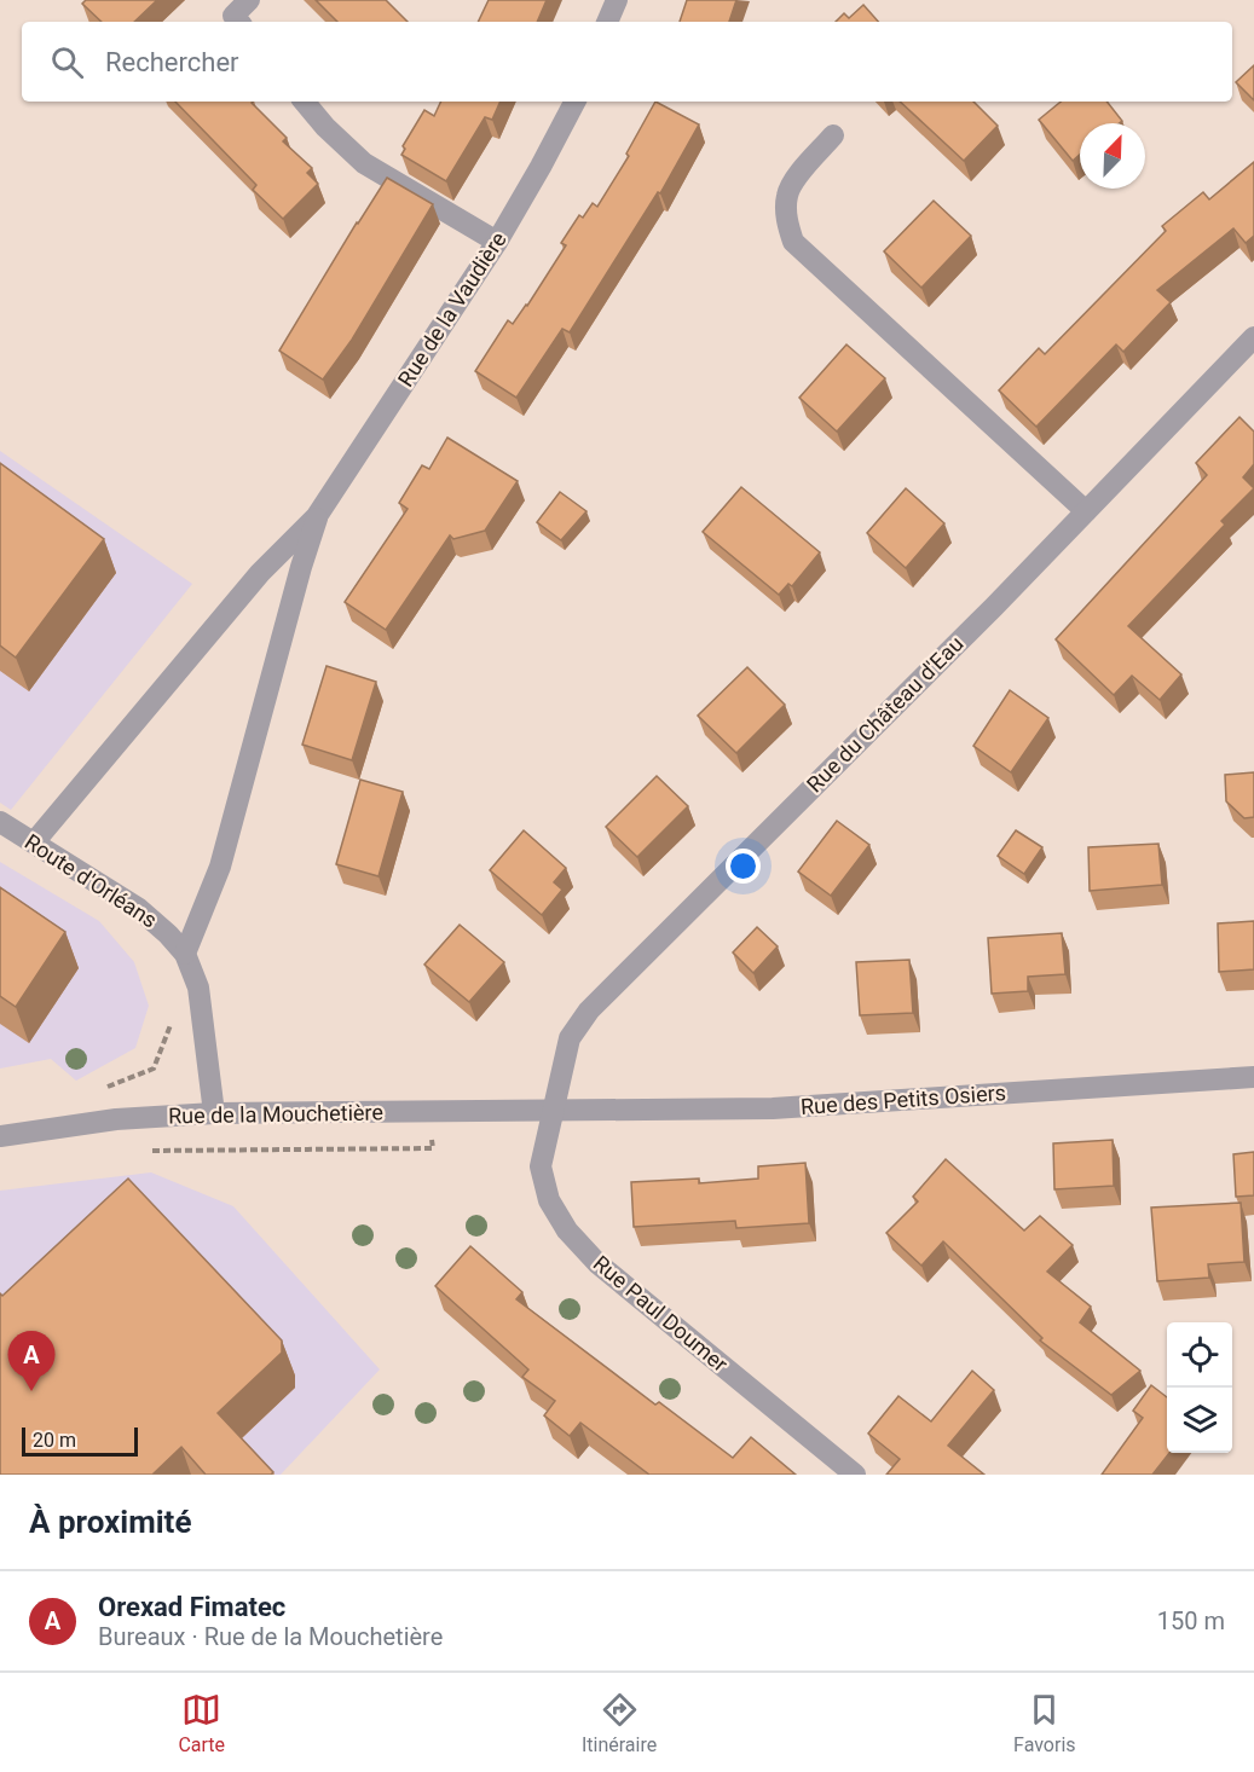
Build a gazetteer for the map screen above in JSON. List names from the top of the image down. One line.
{"streets":{"street":["Rue de la Vaudière","Rue du Château d'Eau","Route d'Orléans","Rue des Petits Osiers","Rue de la Mouchetière","Rue Paul Doumer"]},"crossings":[["Rue de la Vaudière","Route d'Orléans"],["Rue du Château d'Eau","Rue des Petits Osiers"],["Rue du Château d'Eau","Rue de la Mouchetière"],["Rue du Château d'Eau","Rue Paul Doumer"],["Route d'Orléans","Rue de la Mouchetière"],["Rue des Petits Osiers","Rue de la Mouchetière"],["Rue des Petits Osiers","Rue Paul Doumer"],["Rue de la Mouchetière","Rue Paul Doumer"]],"scale_bar":"20 m","north":"top right","page":{"search":"Rechercher","pins":"A","scale":"20 m","heading":"À proximité","list":[{"mark":"A","name":"Orexad Fimatec","note":"Bureaux · Rue de la Mouchetière","value":"150 m"}],"nav":["Carte","Itinéraire","Favoris"]}}
